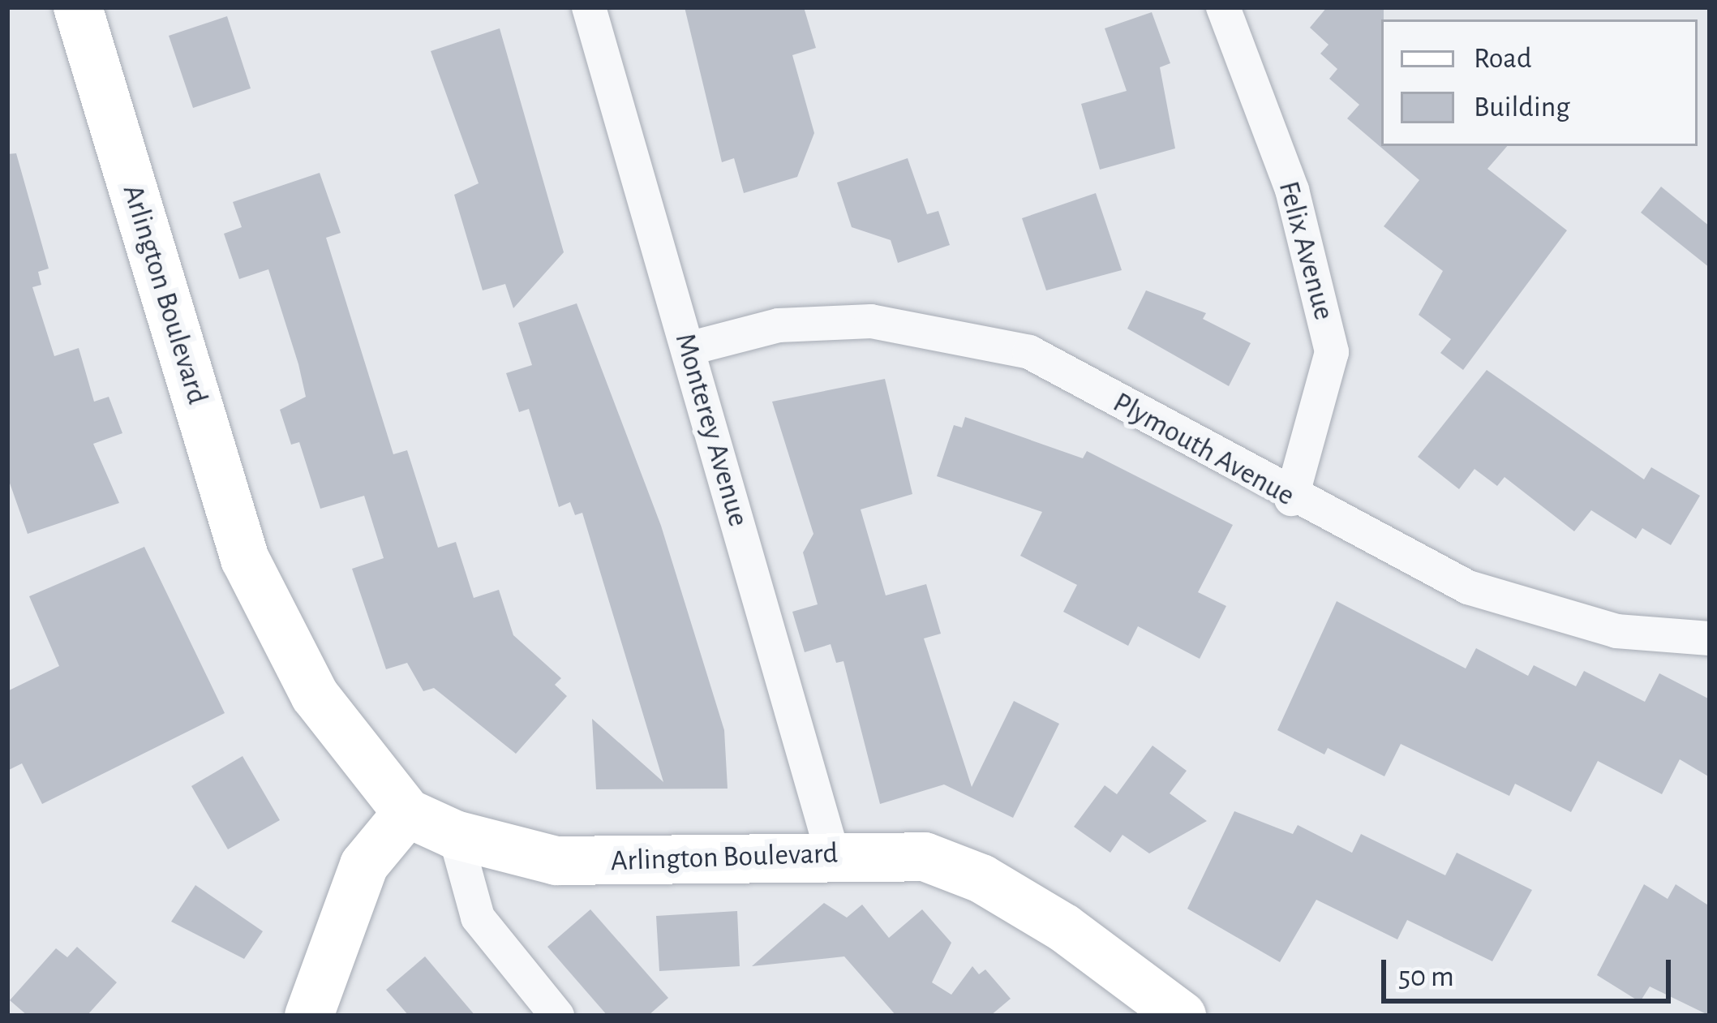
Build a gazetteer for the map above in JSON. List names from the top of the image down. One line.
{"streets":{"main road":["Arlington Boulevard"],"street":["Felix Avenue","Monterey Avenue","Plymouth Avenue"]},"crossings":[["Felix Avenue","Plymouth Avenue"],["Arlington Boulevard","Monterey Avenue"],["Monterey Avenue","Plymouth Avenue"]],"legend":["Road","Building"],"scale_bar":"50 m"}
